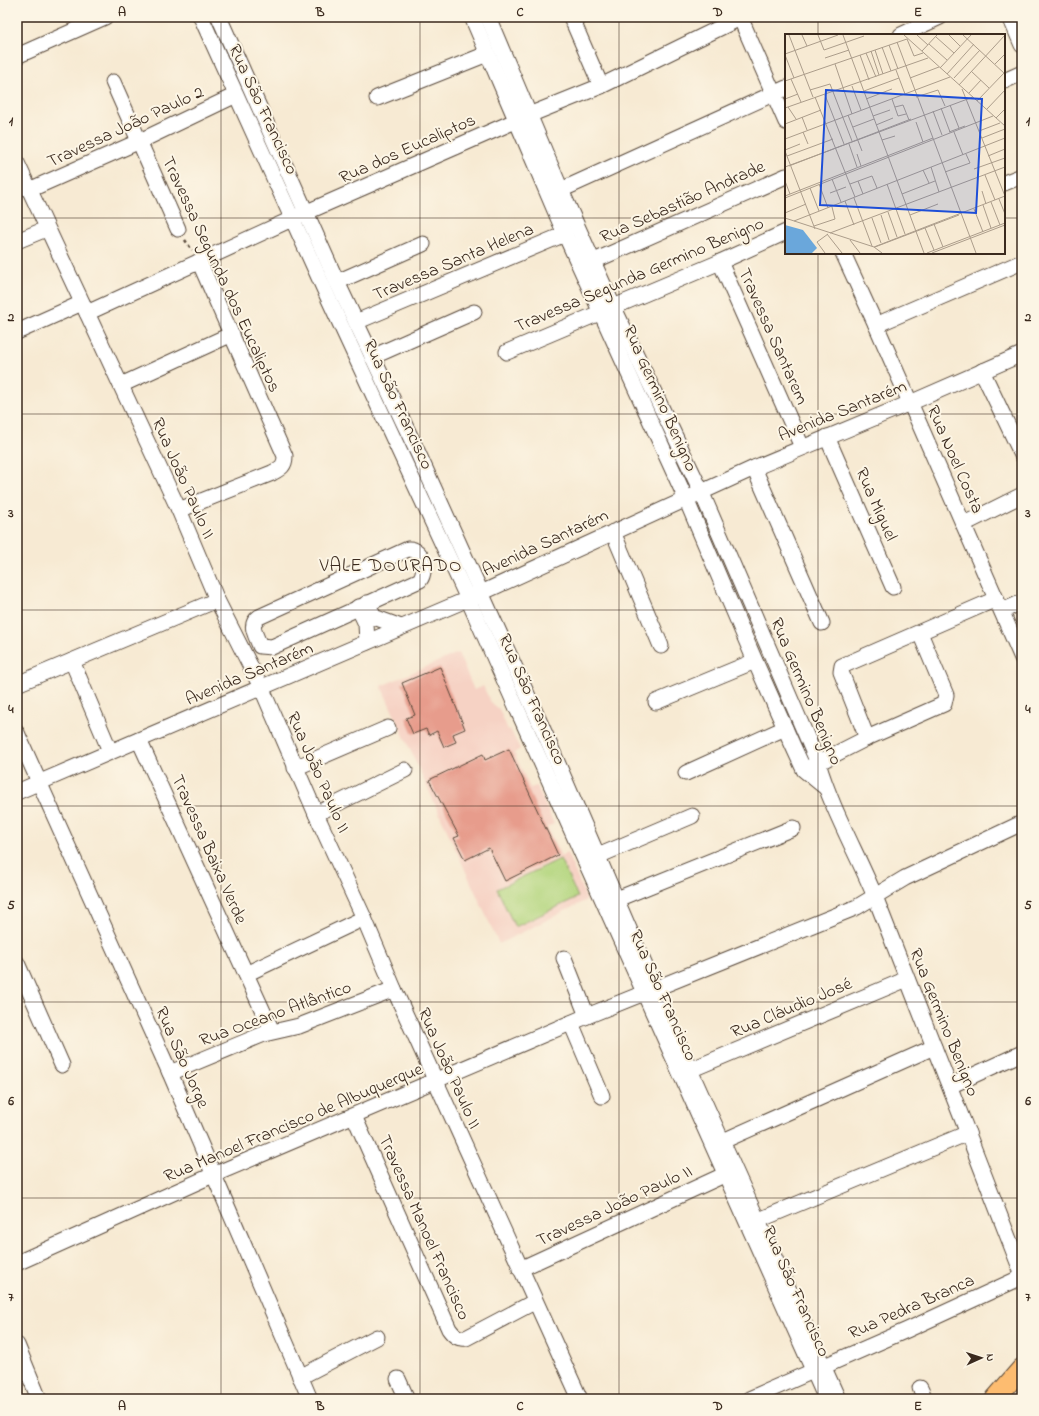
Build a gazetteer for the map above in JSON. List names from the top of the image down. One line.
{"streets":{"street":["Rua São Francisco","Travessa João Paulo 2","Rua dos Eucaliptos","Rua Sebastião Andrade","Travessa Santa Helena","Travessa Segunda dos Eucaliptos","Travessa Segunda Germino Benigno","Travessa Santarem","Rua Germino Benigno","Avenida Santarém","Rua Noel Costa","Rua João Paulo II","Rua Miguel","Travessa Baixa Verde","Rua Cláudio José","Rua Oceano Atlântico","Rua São Jorge","Rua Manoel Francisco de Albuquerque","Travessa João Paulo II","Travessa Manoel Francisco","Rua Pedra Branca"]},"crossings":[["Rua São Francisco","Travessa João Paulo 2"],["Rua São Francisco","Rua dos Eucaliptos"],["Rua São Francisco","Travessa Santa Helena"],["Rua São Francisco","Avenida Santarém"],["Rua São Francisco","Rua Cláudio José"],["Rua São Francisco","Rua Manoel Francisco de Albuquerque"],["Rua São Francisco","Travessa João Paulo II"],["Rua São Francisco","Rua Pedra Branca"],["Travessa João Paulo 2","Travessa Segunda dos Eucaliptos"],["Travessa João Paulo 2","Rua João Paulo II"],["Rua dos Eucaliptos","Travessa Segunda dos Eucaliptos"],["Rua dos Eucaliptos","Rua Germino Benigno"],["Rua dos Eucaliptos","Rua João Paulo II"],["Rua Sebastião Andrade","Rua Germino Benigno"],["Travessa Santa Helena","Rua Germino Benigno"],["Travessa Segunda dos Eucaliptos","Rua João Paulo II"],["Travessa Segunda Germino Benigno","Travessa Santarem"],["Travessa Segunda Germino Benigno","Rua Germino Benigno"],["Travessa Santarem","Avenida Santarém"],["Rua Germino Benigno","Avenida Santarém"],["Rua Germino Benigno","Rua Cláudio José"],["Rua Germino Benigno","Rua Manoel Francisco de Albuquerque"],["Avenida Santarém","Rua Noel Costa"],["Avenida Santarém","Rua João Paulo II"],["Avenida Santarém","Rua Miguel"],["Avenida Santarém","Travessa Baixa Verde"],["Avenida Santarém","Rua São Jorge"],["Rua João Paulo II","Rua Oceano Atlântico"],["Rua João Paulo II","Rua Manoel Francisco de Albuquerque"],["Rua João Paulo II","Travessa João Paulo II"],["Rua João Paulo II","Travessa Manoel Francisco"],["Travessa Baixa Verde","Rua Oceano Atlântico"],["Rua Oceano Atlântico","Rua São Jorge"],["Rua São Jorge","Rua Manoel Francisco de Albuquerque"],["Rua Manoel Francisco de Albuquerque","Travessa Manoel Francisco"]],"districts":["VALE DOURADO"],"north":"right","grid":{"columns":["A","B","C","D","E"],"rows":["1","2","3","4","5","6","7"]}}
